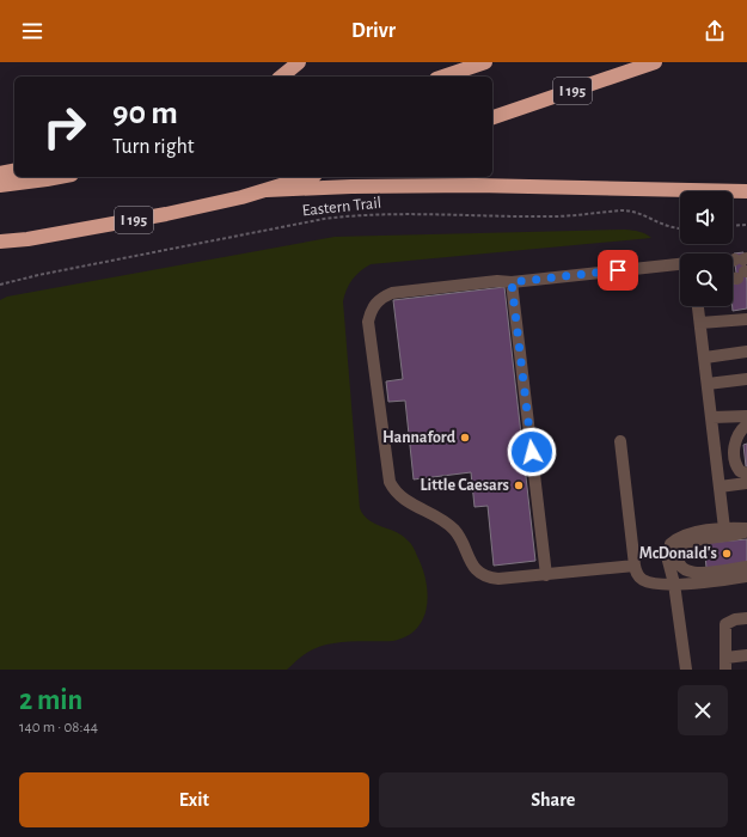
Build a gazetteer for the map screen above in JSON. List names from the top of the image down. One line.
{"streets":{"highway":["I 195"],"path":["Eastern Trail"]},"places":["Hannaford","Little Caesars","McDonald's"],"page":{"header":"Drivr","turn":["90 m","Turn right"],"heading":["2 min","140 m · 08:44"],"buttons":["Exit","Share"]}}
